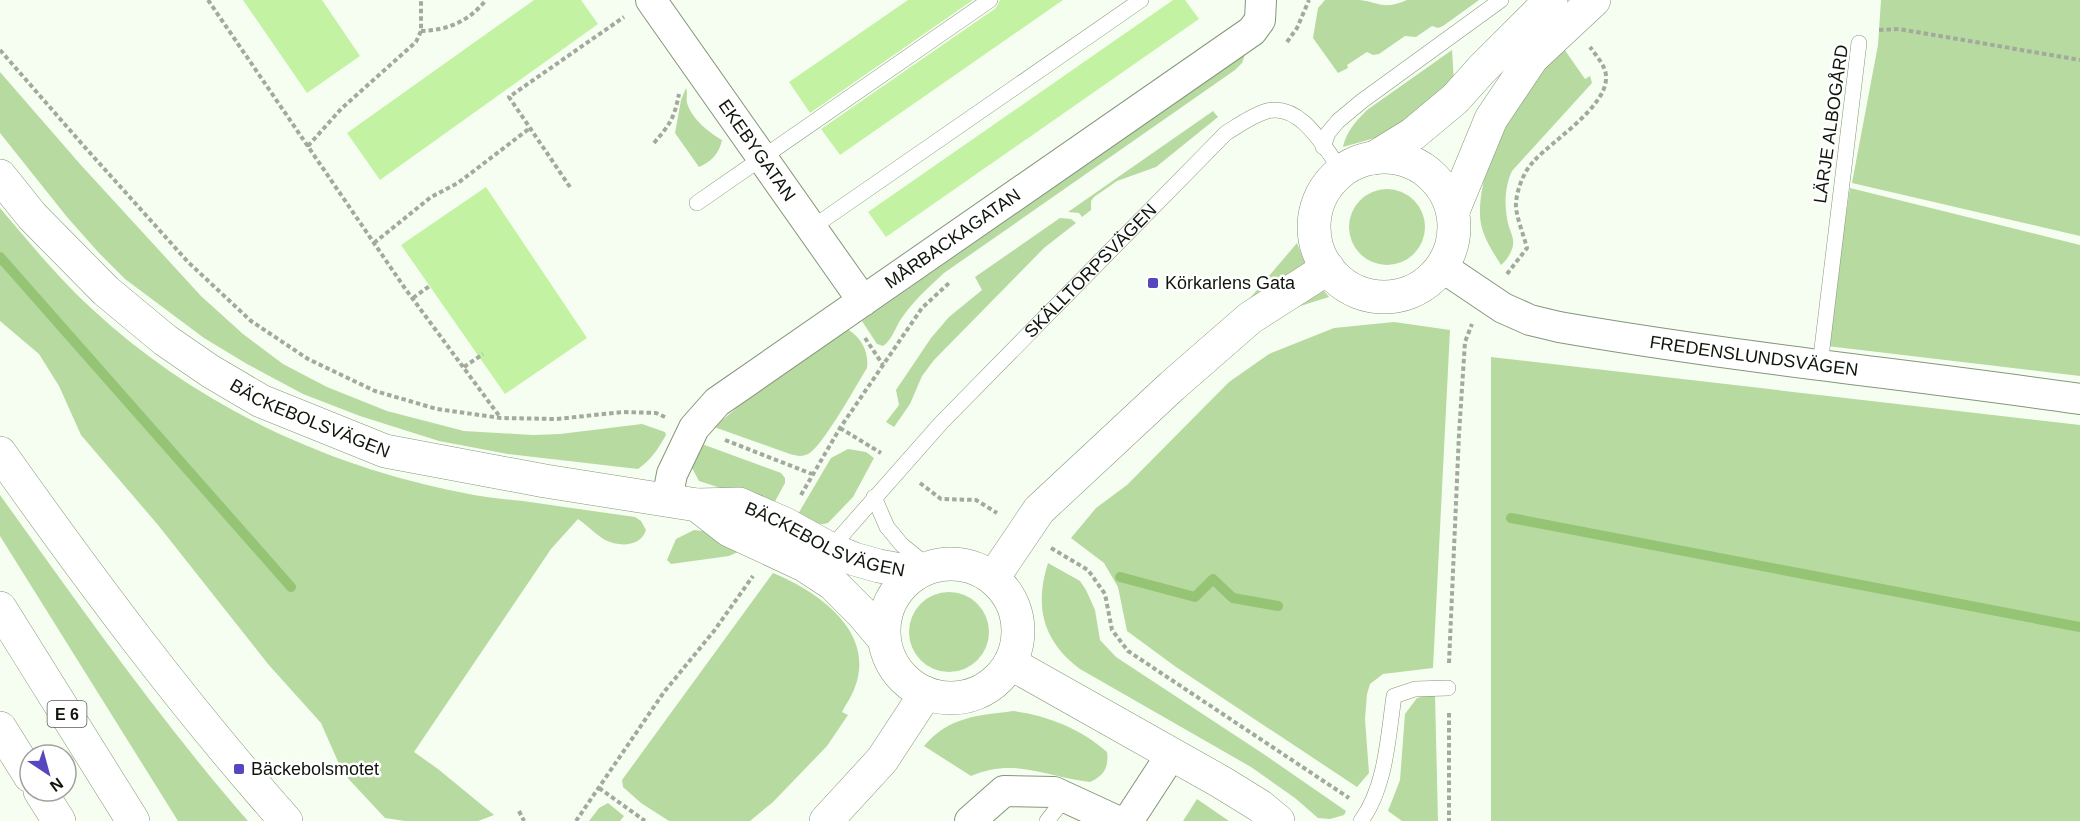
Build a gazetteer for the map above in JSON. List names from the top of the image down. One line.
{"streets":{"main road":["BÄCKEBOLSVÄGEN","E 6"],"street":["EKEBYGATAN","MÅRBACKAGATAN","FREDENSLUNDSVÄGEN"],"lane":["LÄRJE ALBOGÅRD","SKÄLLTORPSVÄGEN"]},"crossings":[["LÄRJE ALBOGÅRD","FREDENSLUNDSVÄGEN"],["EKEBYGATAN","MÅRBACKAGATAN"],["MÅRBACKAGATAN","BÄCKEBOLSVÄGEN"],["SKÄLLTORPSVÄGEN","FREDENSLUNDSVÄGEN"],["SKÄLLTORPSVÄGEN","BÄCKEBOLSVÄGEN"]],"places":{"transit":["Körkarlens Gata","Bäckebolsmotet"]},"north":"bottom right"}
